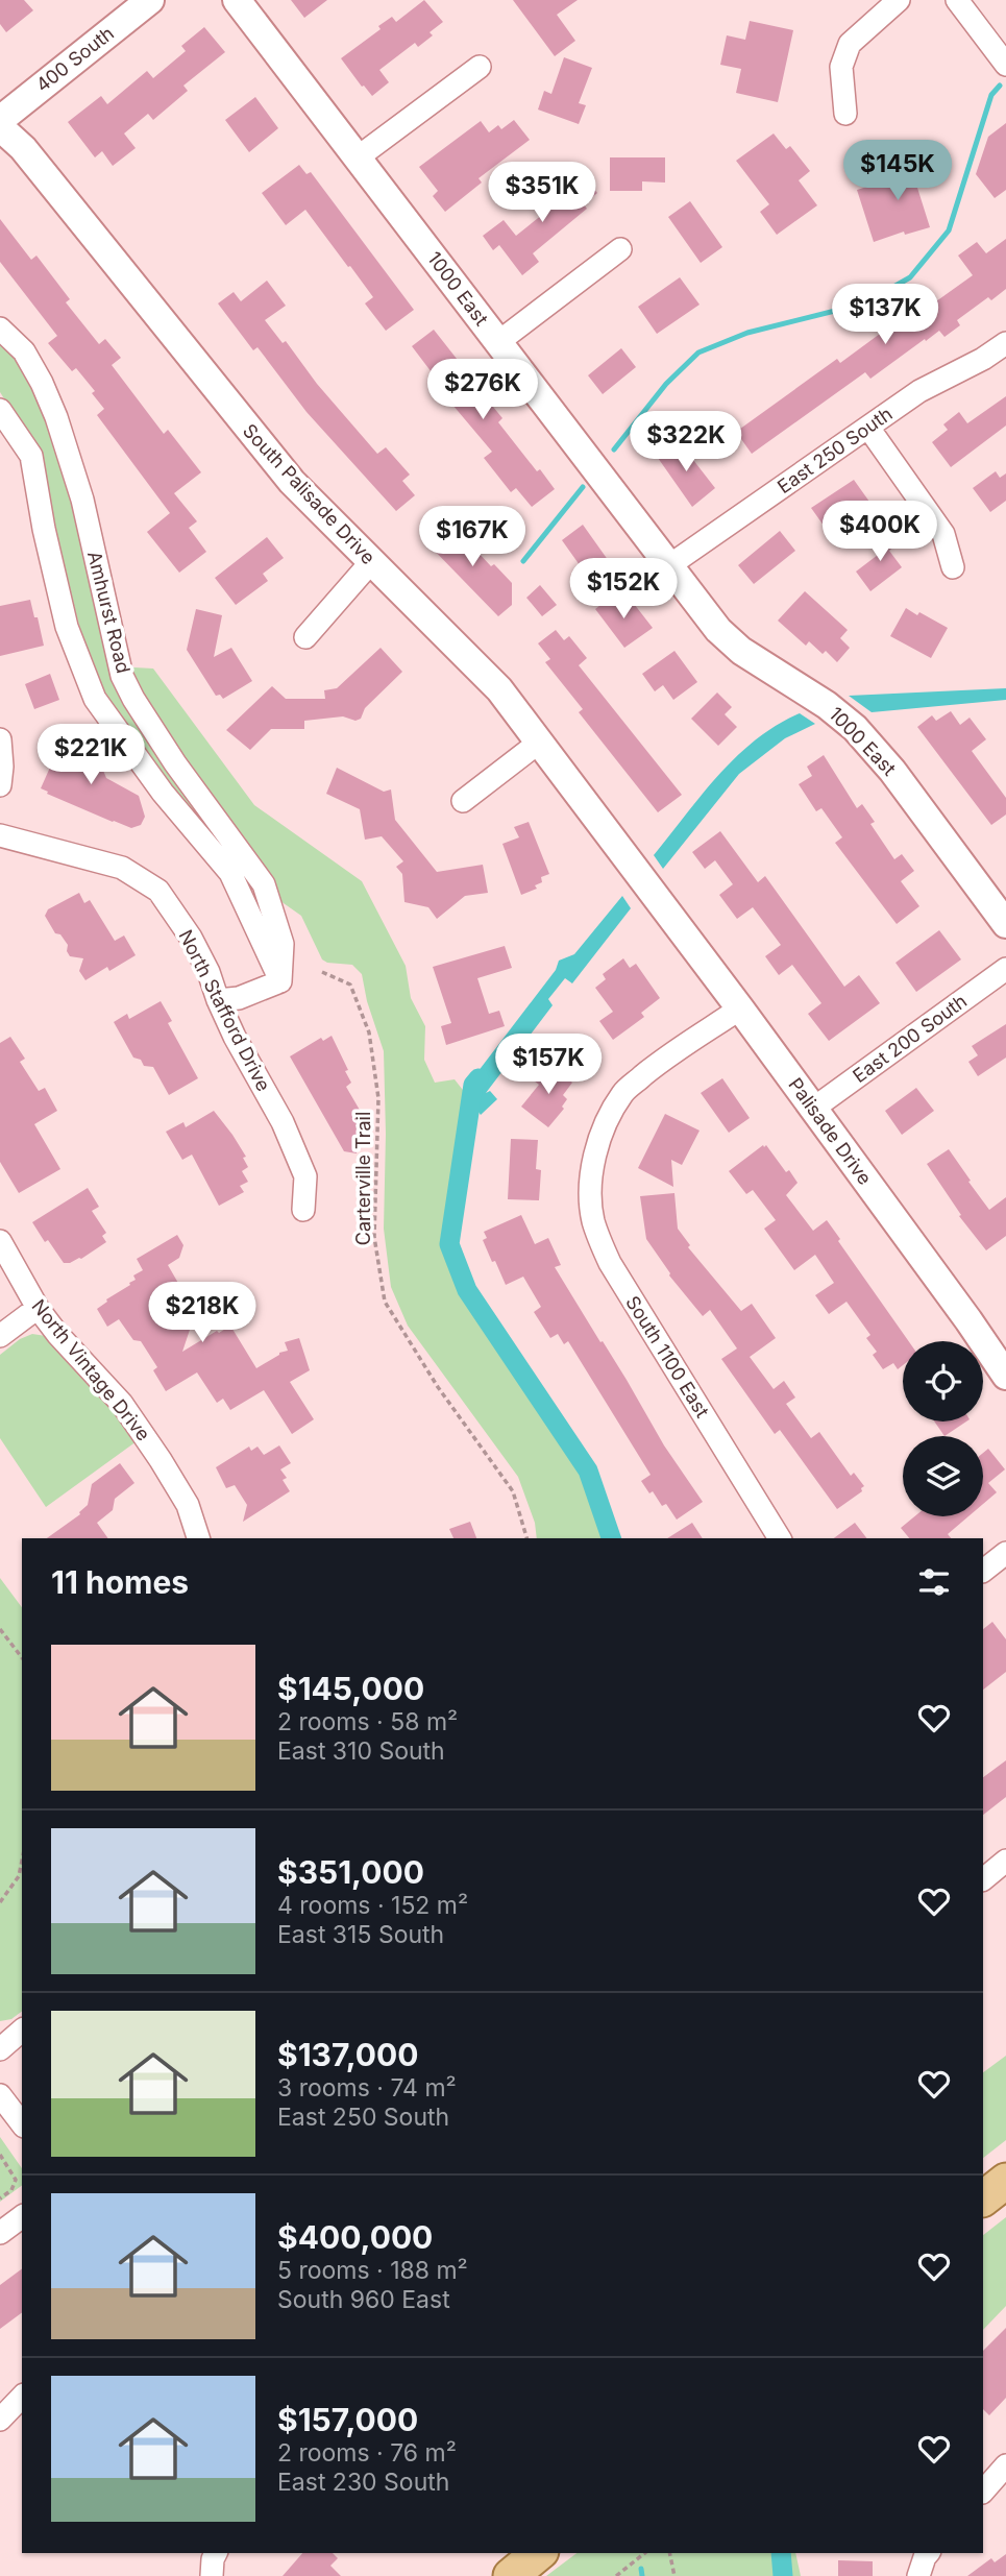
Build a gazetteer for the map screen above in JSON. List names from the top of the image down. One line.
{"streets":{"street":["400 South","1000 East","East 250 South","South Palisade Drive","Amhurst Road","North Stafford Drive","East 200 South","Palisade Drive","South 1100 East","North Vintage Drive"],"path":["Carterville Trail"]},"crossings":[["1000 East","East 250 South"],["South Palisade Drive","Palisade Drive"],["East 200 South","Palisade Drive"],["Palisade Drive","South 1100 East"]],"page":{"price":["$145K","$351K","$137K","$276K","$322K","$400K","$167K","$152K","$221K","$157K","$218K"],"heading":"11 homes","list":[{"name":"$145,000","note":"2 rooms · 58 m² · East 310 South"},{"name":"$351,000","note":"4 rooms · 152 m² · East 315 South"},{"name":"$137,000","note":"3 rooms · 74 m² · East 250 South"},{"name":"$400,000","note":"5 rooms · 188 m² · South 960 East"},{"name":"$157,000","note":"2 rooms · 76 m² · East 230 South"}]}}
